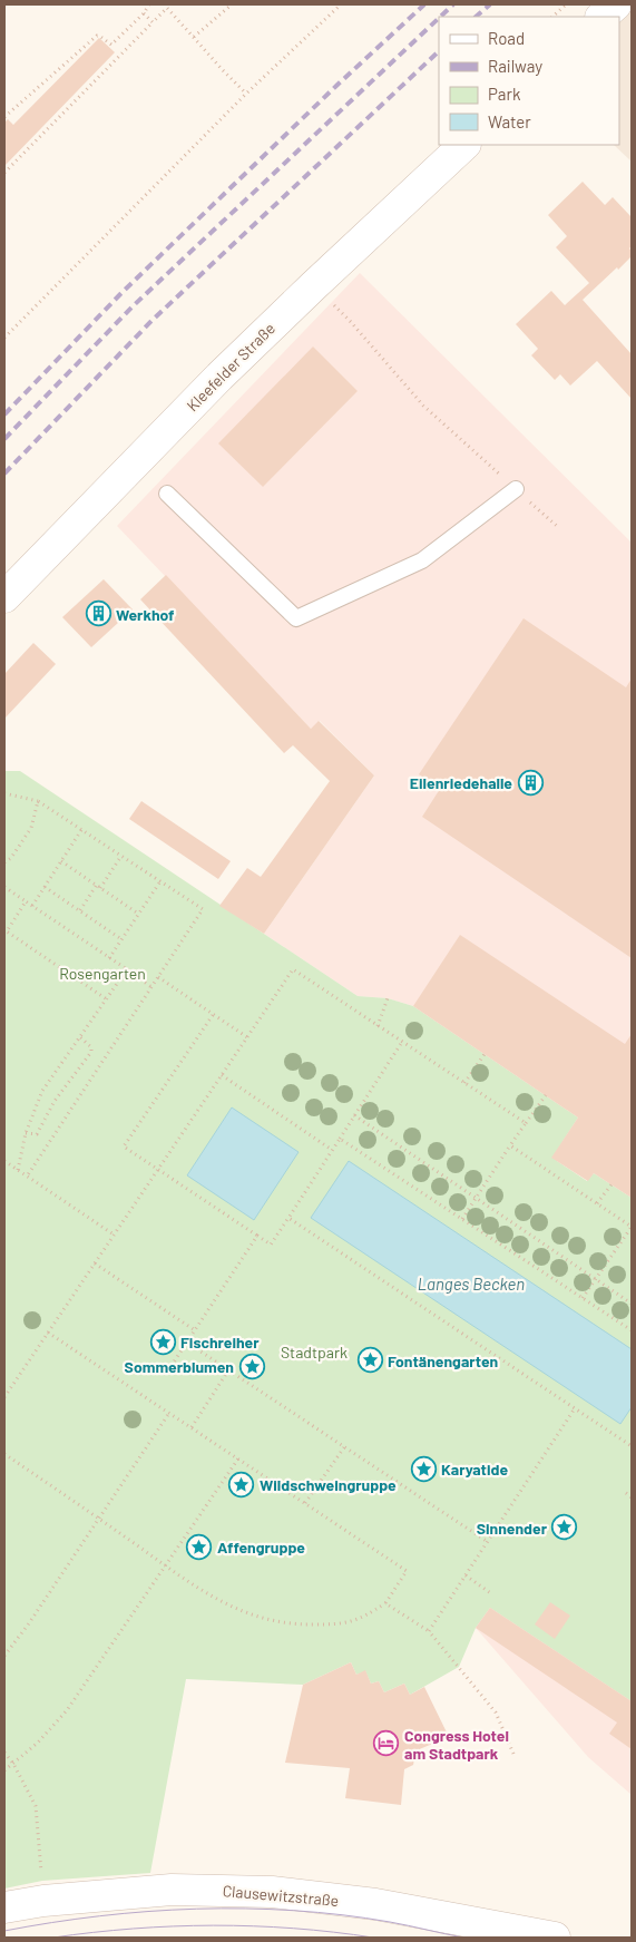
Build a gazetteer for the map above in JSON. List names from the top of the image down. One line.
{"streets":{"street":["Kleefelder Straße","Clausewitzstraße"]},"water":["Langes Becken"],"parks":["Rosengarten","Stadtpark"],"places":{"building":["Werkhof","Eilenriedehalle"],"place":["Fischreiher","Fontänengarten","Sommerblumen","Karyatide","Wildschweingruppe","Sinnender","Affengruppe"],"hotel":["Congress Hotel am Stadtpark"]},"legend":["Road","Railway","Park","Water"]}
